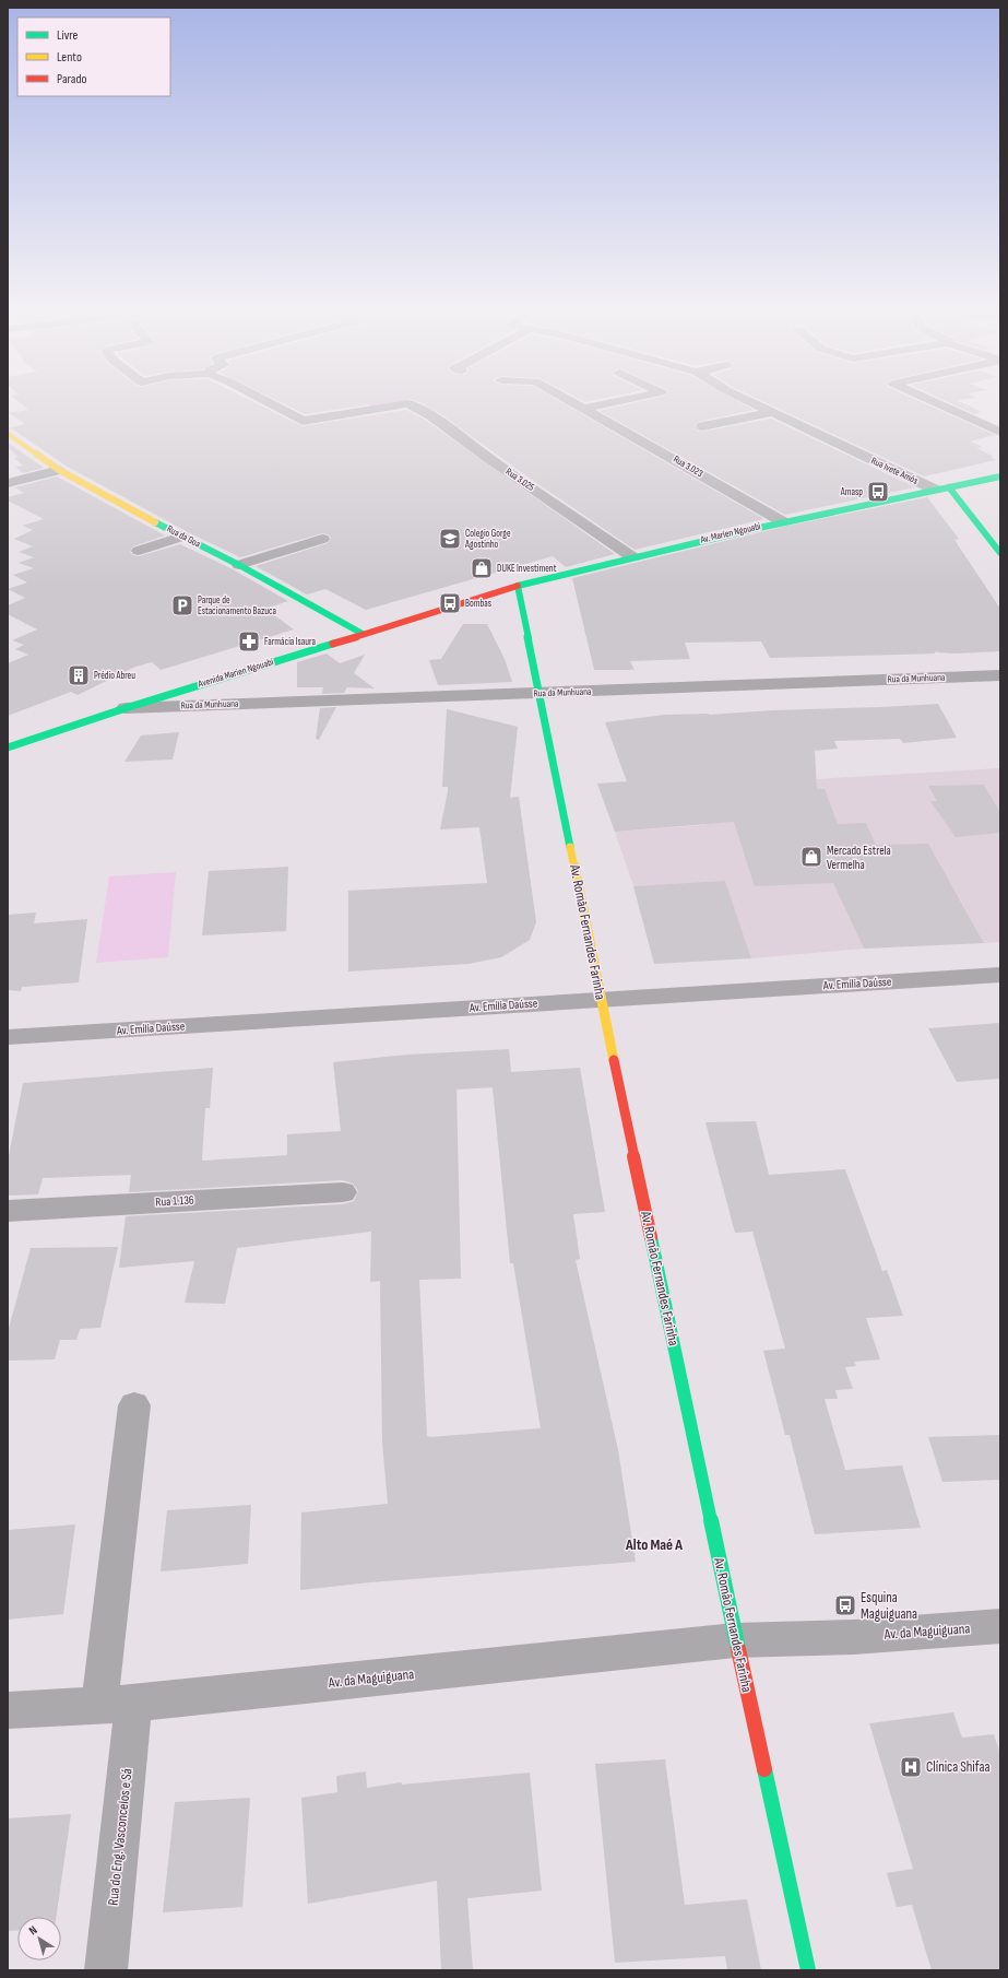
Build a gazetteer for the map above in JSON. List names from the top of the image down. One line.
{"streets":{"street":["Rua 3.023","Rua Ivete Amós","Rua 3.025","Av. Marien Ngouabi","Rua da Goa","Avenida Marien Ngouabi","Rua da Munhuana","Av. Romão Fernandes Farinha","Av. Emília Daússe","Rua 1.136","Av. da Maguiguana","Rua do Eng. Vasconcelos e Sá"]},"crossings":[["Rua 3.023","Av. Marien Ngouabi"],["Rua Ivete Amós","Av. Marien Ngouabi"],["Rua 3.025","Av. Marien Ngouabi"],["Av. Marien Ngouabi","Avenida Marien Ngouabi"],["Av. Marien Ngouabi","Av. Romão Fernandes Farinha"],["Rua da Goa","Avenida Marien Ngouabi"],["Avenida Marien Ngouabi","Rua da Munhuana"],["Rua da Munhuana","Av. Romão Fernandes Farinha"],["Av. Romão Fernandes Farinha","Av. Emília Daússe"],["Av. Romão Fernandes Farinha","Av. da Maguiguana"],["Av. da Maguiguana","Rua do Eng. Vasconcelos e Sá"]],"districts":["Alto Maé A"],"places":{"bus stop":["Amasp","Bombas","Esquina Maguiguana"],"school or university":["Colegio Gorge Agostinho"],"shop":["DUKE Investiment","Mercado Estrela Vermelha"],"parking":["Parque de Estacionamento Bazuca"],"pharmacy":["Farmácia Isaura"],"building":["Prédio Abreu"],"hospital":["Clínica Shifaa"]},"legend":["Livre","Lento","Parado"],"north":"top left"}
